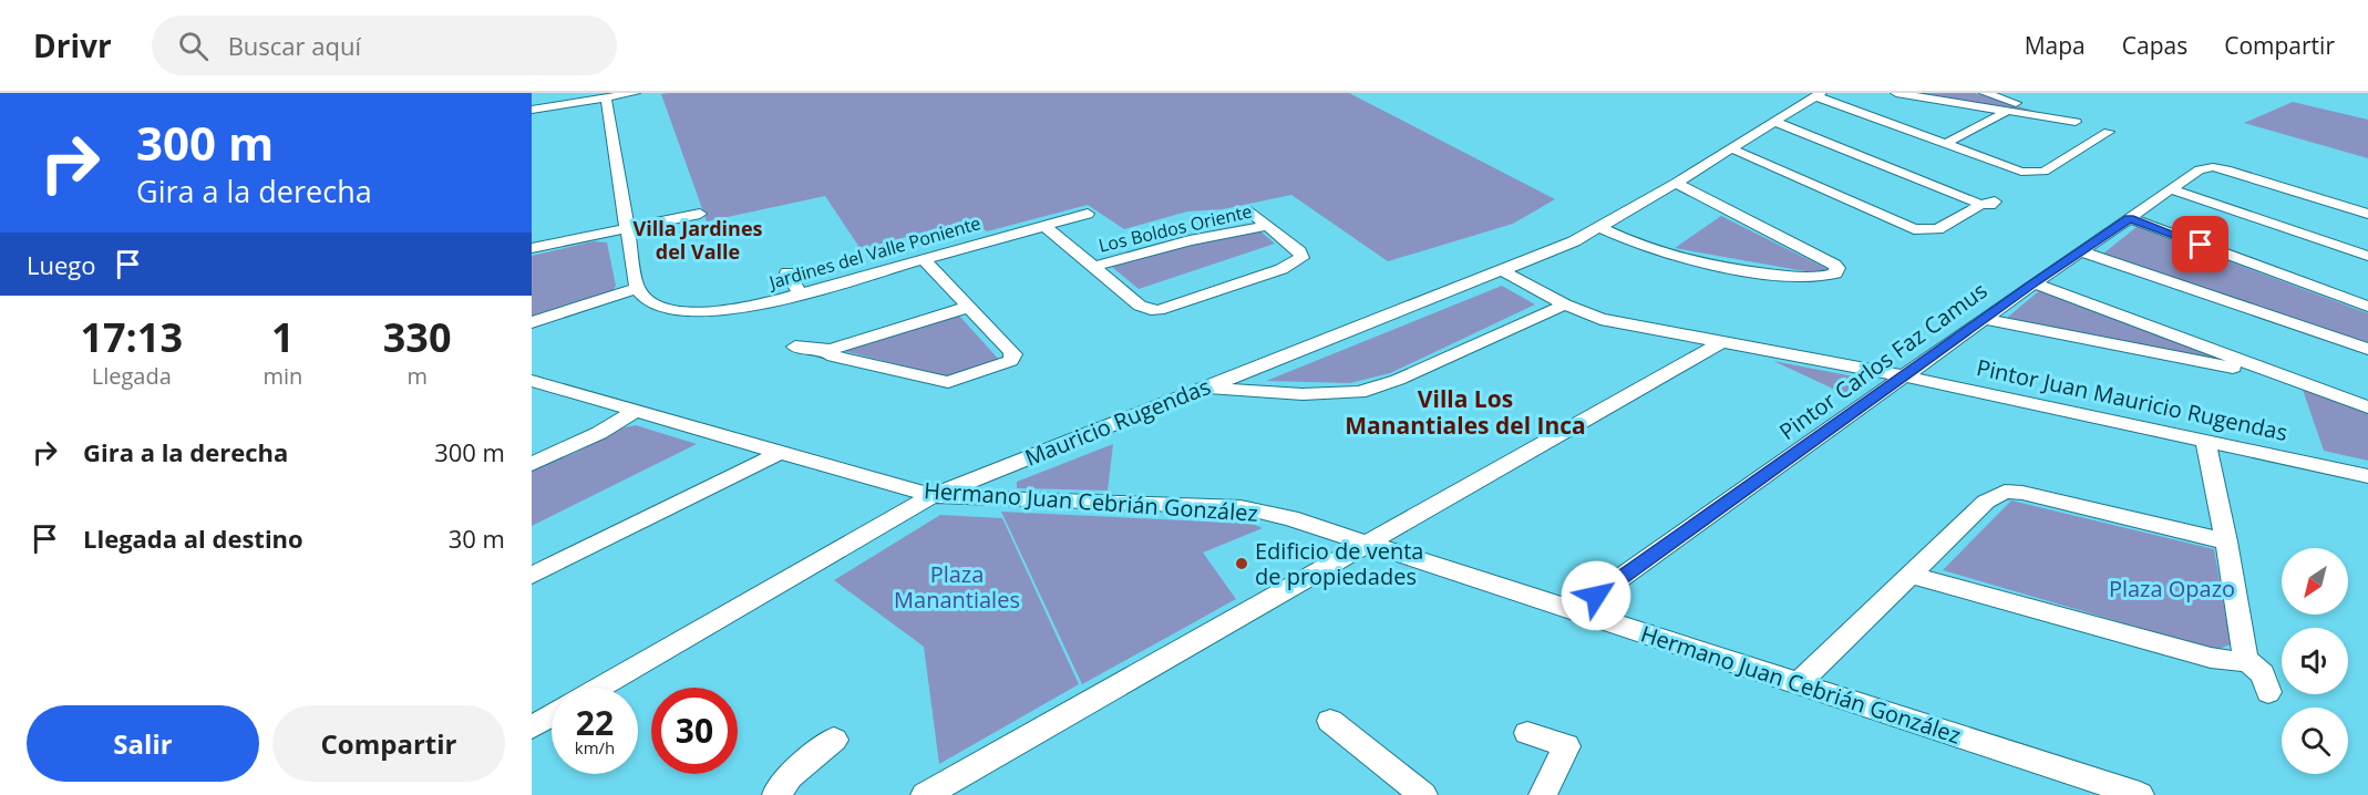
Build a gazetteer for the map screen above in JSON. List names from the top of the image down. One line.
{"streets":{"street":["Los Boldos Oriente","Jardines del Valle Poniente","Pintor Carlos Faz Camus","Pintor Juan Mauricio Rugendas","Mauricio Rugendas","Hermano Juan Cebrián González"]},"crossings":[["Pintor Carlos Faz Camus","Pintor Juan Mauricio Rugendas"],["Pintor Carlos Faz Camus","Hermano Juan Cebrián González"],["Pintor Juan Mauricio Rugendas","Mauricio Rugendas"],["Mauricio Rugendas","Hermano Juan Cebrián González"]],"districts":["Villa Jardines del Valle","Villa Los Manantiales del Inca"],"parks":["Plaza Manantiales","Plaza Opazo"],"places":["Edificio de venta de propiedades"],"north":"bottom left","page":{"header":"Drivr","search":"Buscar aquí","nav":["Mapa","Capas","Compartir"],"turn":["300 m","Gira a la derecha"],"then":"Luego","eta":["17:13","Llegada","1","min","330","m"],"list":[{"name":"Gira a la derecha","value":"300 m"},{"name":"Llegada al destino","value":"30 m"}],"speed":"22 km/h","limit":"30","buttons":["Salir","Compartir"]}}
